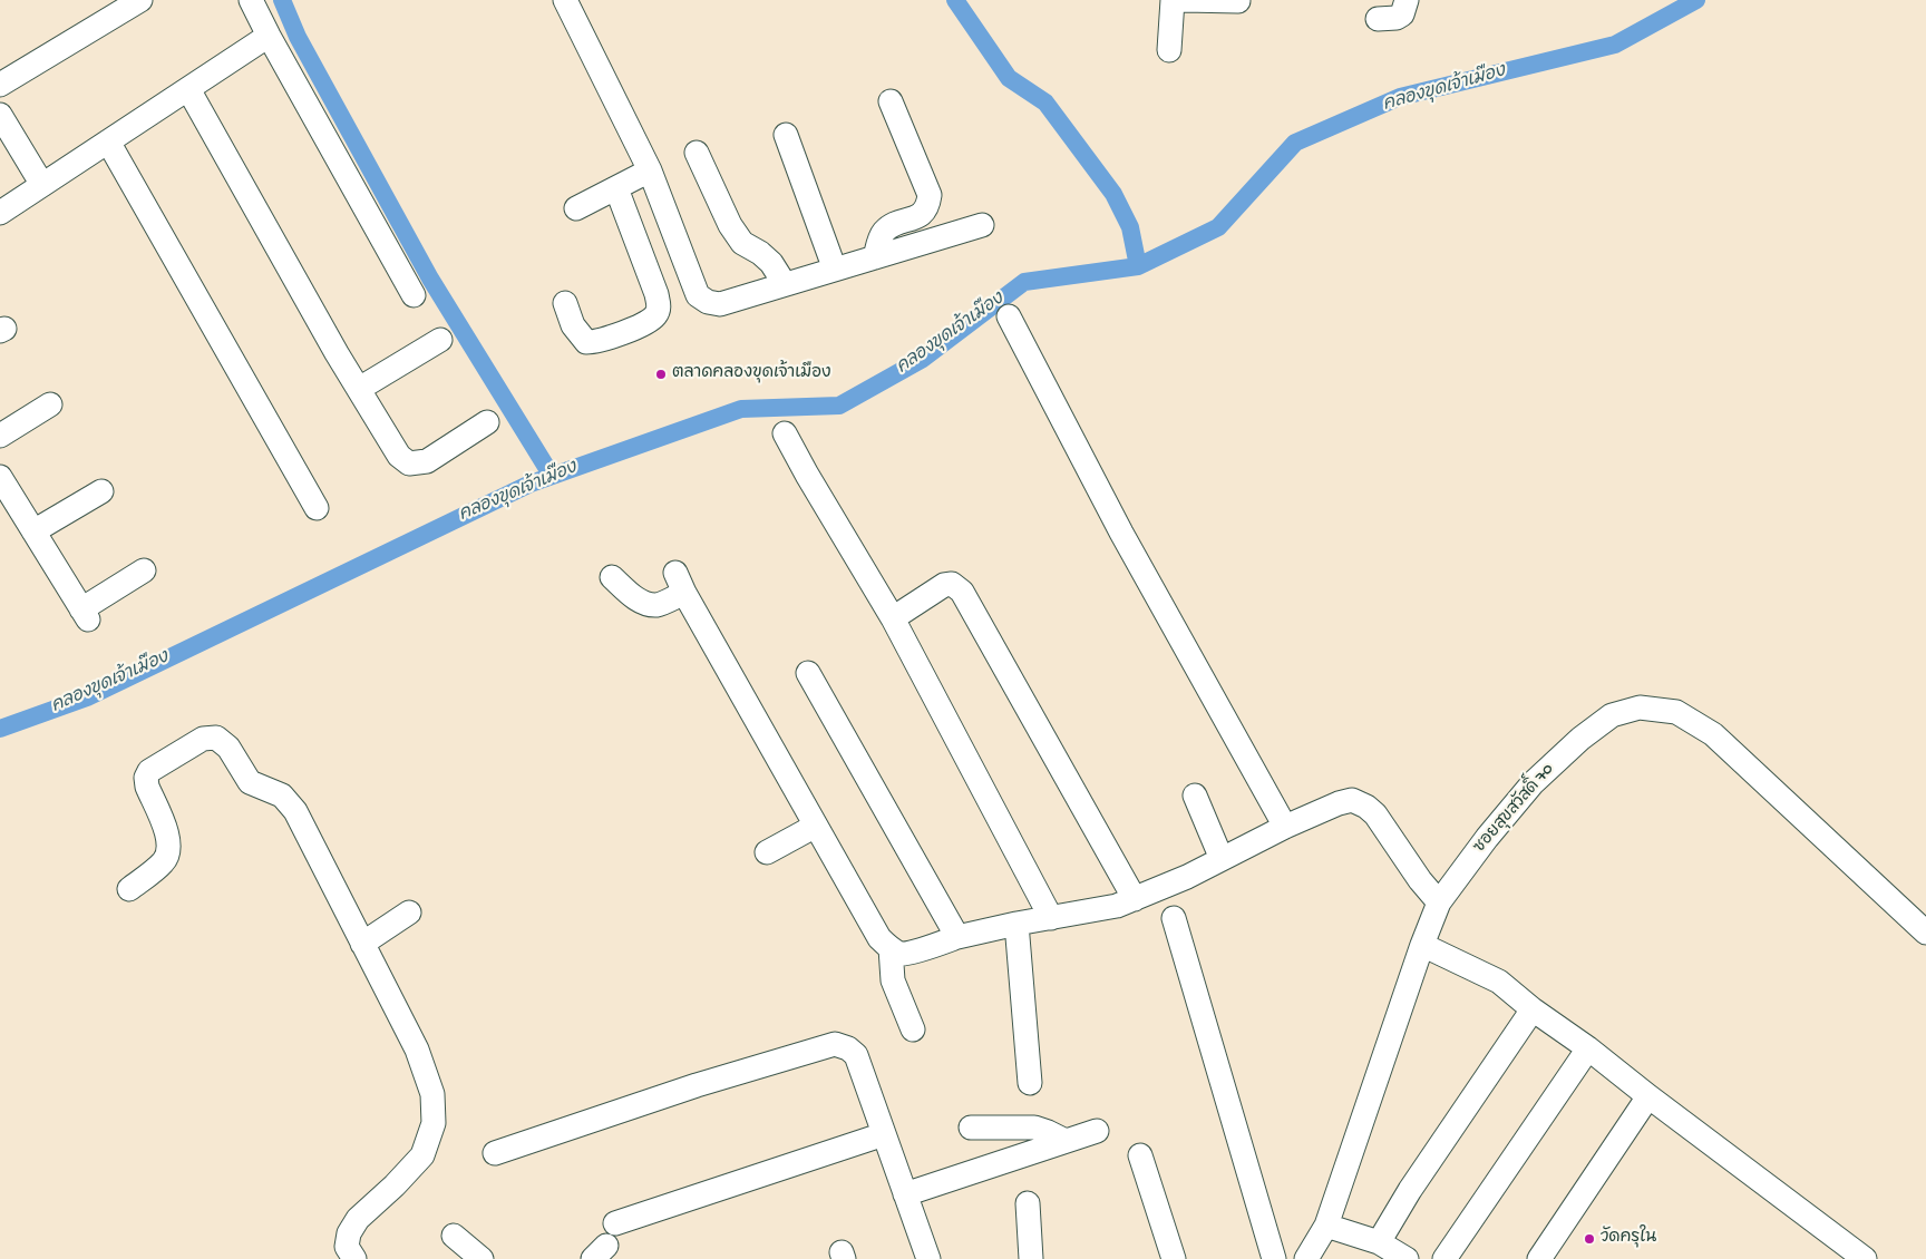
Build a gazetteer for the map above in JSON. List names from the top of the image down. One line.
{"streets":{"street":["ซอยสุขสวัสดิ์ 70"]},"water":["คลองขุดเจ้าเมือง"],"places":["ตลาดคลองขุดเจ้าเมือง","วัดครุใน"]}
